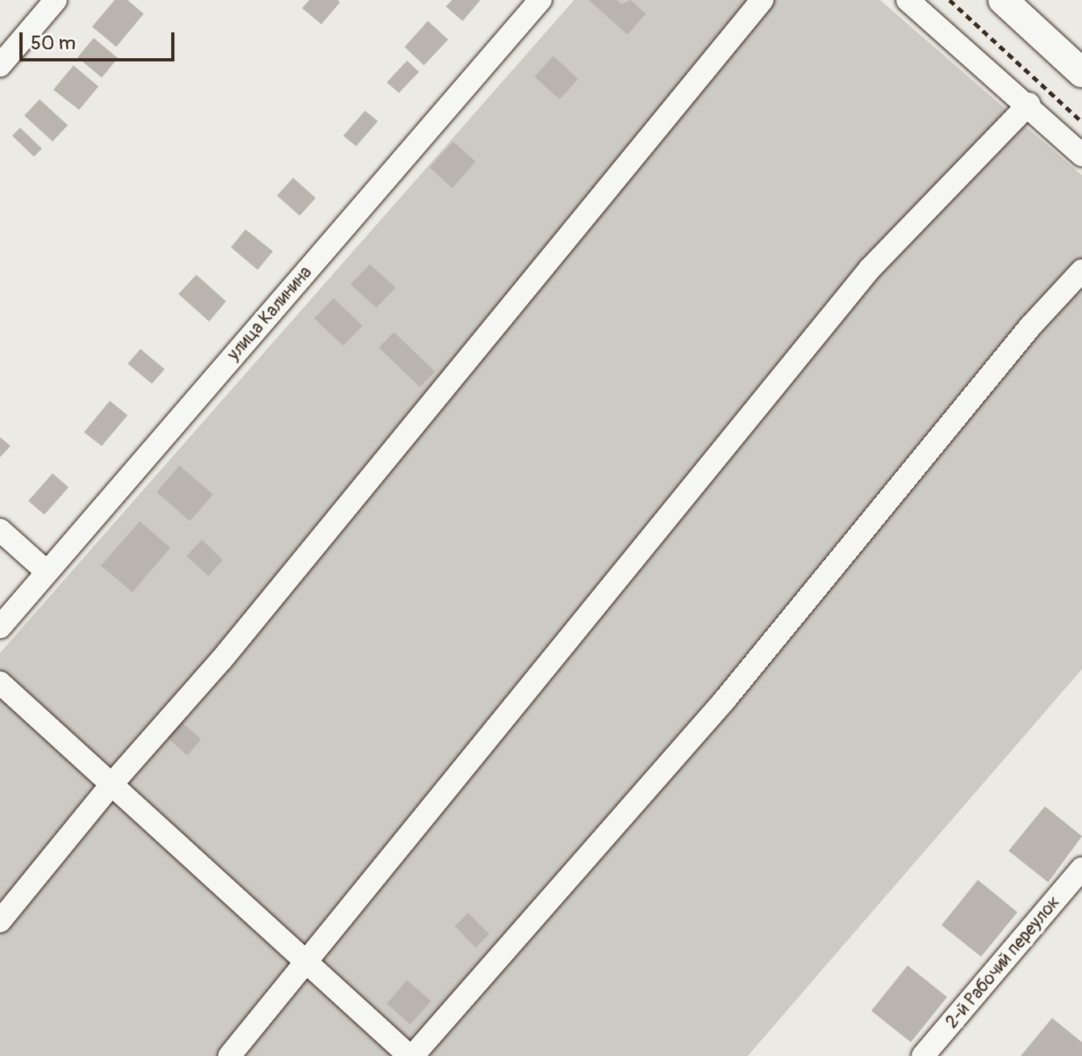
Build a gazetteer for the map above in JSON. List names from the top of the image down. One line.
{"streets":{"street":["улица Калинина","2-й Рабочий переулок"]},"scale_bar":"50 m"}
